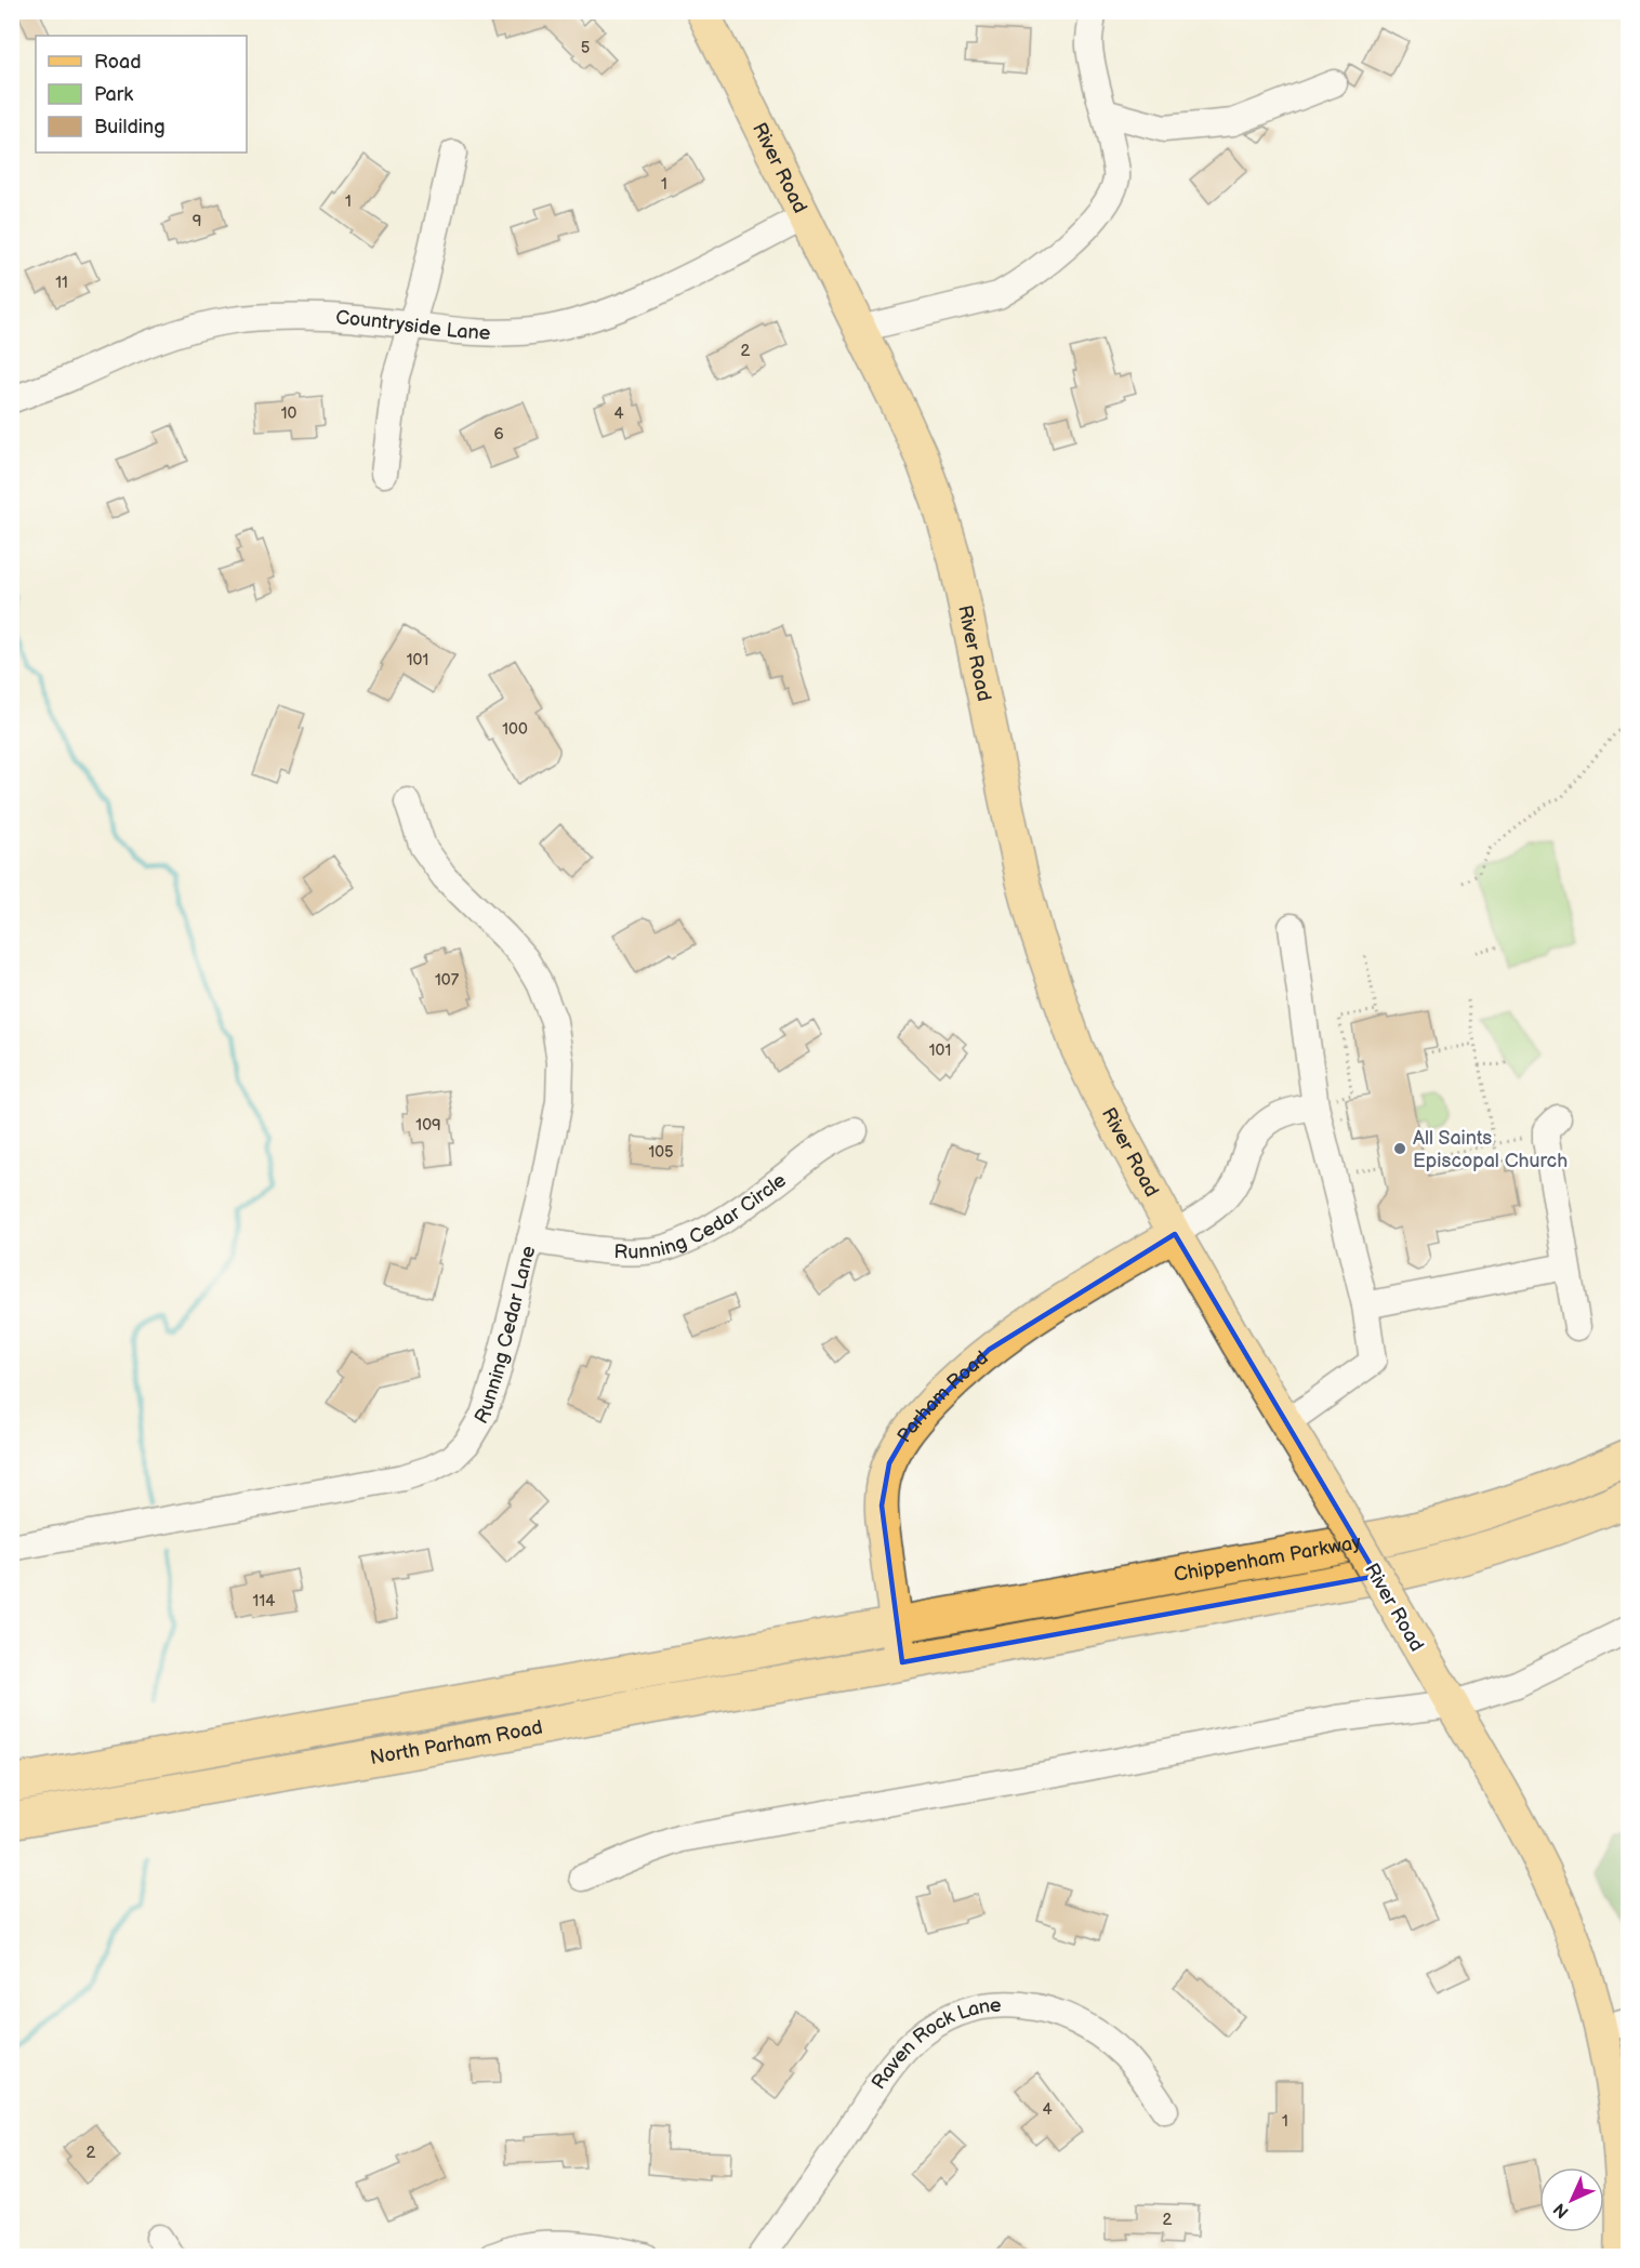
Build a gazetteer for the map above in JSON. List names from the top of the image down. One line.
{"streets":{"highway":["Chippenham Parkway","North Parham Road"],"main road":["River Road","Parham Road"],"street":["Countryside Lane","Running Cedar Circle","Running Cedar Lane","Raven Rock Lane"]},"crossings":[["River Road","Countryside Lane"],["River Road","Parham Road"],["Running Cedar Circle","Running Cedar Lane"],["Parham Road","Chippenham Parkway"],["Parham Road","North Parham Road"],["Chippenham Parkway","North Parham Road"]],"places":["All Saints Episcopal Church"],"house_numbers":["5","1","1","9","11","2","10","4","6","101","100","107","101","109","105","114","4","1","2","2"],"legend":["Road","Park","Building"],"north":"bottom left"}
